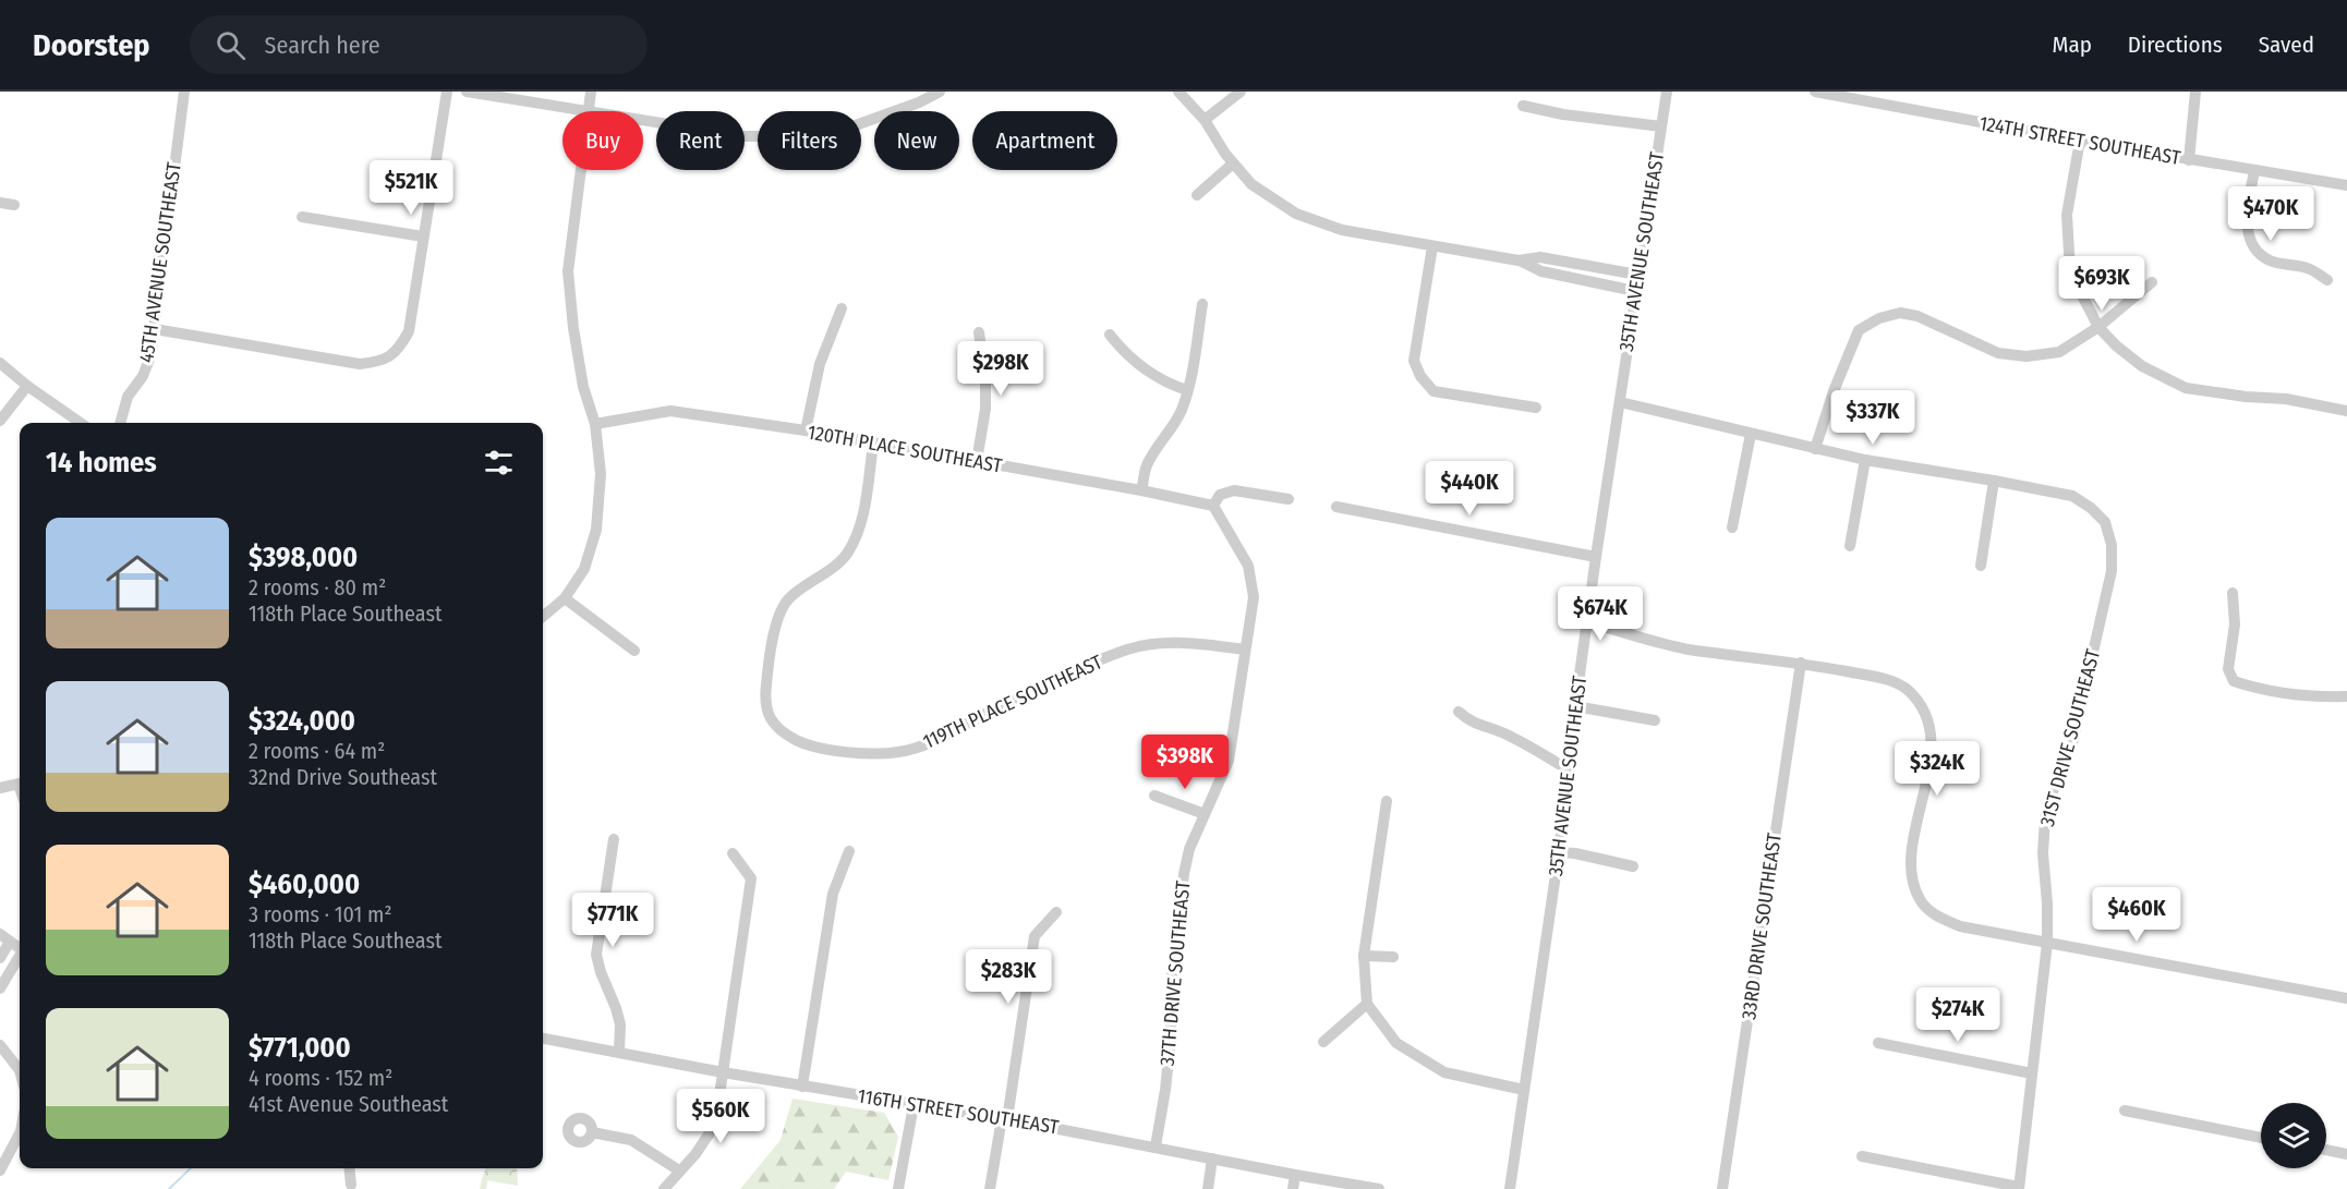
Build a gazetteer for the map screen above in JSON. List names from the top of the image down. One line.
{"streets":{"street":["124TH STREET SOUTHEAST","35TH AVENUE SOUTHEAST","45TH AVENUE SOUTHEAST","120TH PLACE SOUTHEAST","119TH PLACE SOUTHEAST","31ST DRIVE SOUTHEAST","33RD DRIVE SOUTHEAST","37TH DRIVE SOUTHEAST","116TH STREET SOUTHEAST"]},"crossings":[["120TH PLACE SOUTHEAST","119TH PLACE SOUTHEAST"],["120TH PLACE SOUTHEAST","37TH DRIVE SOUTHEAST"],["119TH PLACE SOUTHEAST","37TH DRIVE SOUTHEAST"],["37TH DRIVE SOUTHEAST","116TH STREET SOUTHEAST"]],"page":{"header":"Doorstep","search":"Search here","nav":["Map","Directions","Saved"],"chip":["Buy","Rent","Filters","New","Apartment"],"price":["$521K","$470K","$693K","$298K","$337K","$440K","$674K","$398K","$324K","$460K","$771K","$283K","$274K","$560K"],"heading":"14 homes","list":[{"name":"$398,000","note":"2 rooms · 80 m² · 118th Place Southeast"},{"name":"$324,000","note":"2 rooms · 64 m² · 32nd Drive Southeast"},{"name":"$460,000","note":"3 rooms · 101 m² · 118th Place Southeast"},{"name":"$771,000","note":"4 rooms · 152 m² · 41st Avenue Southeast"}]}}
